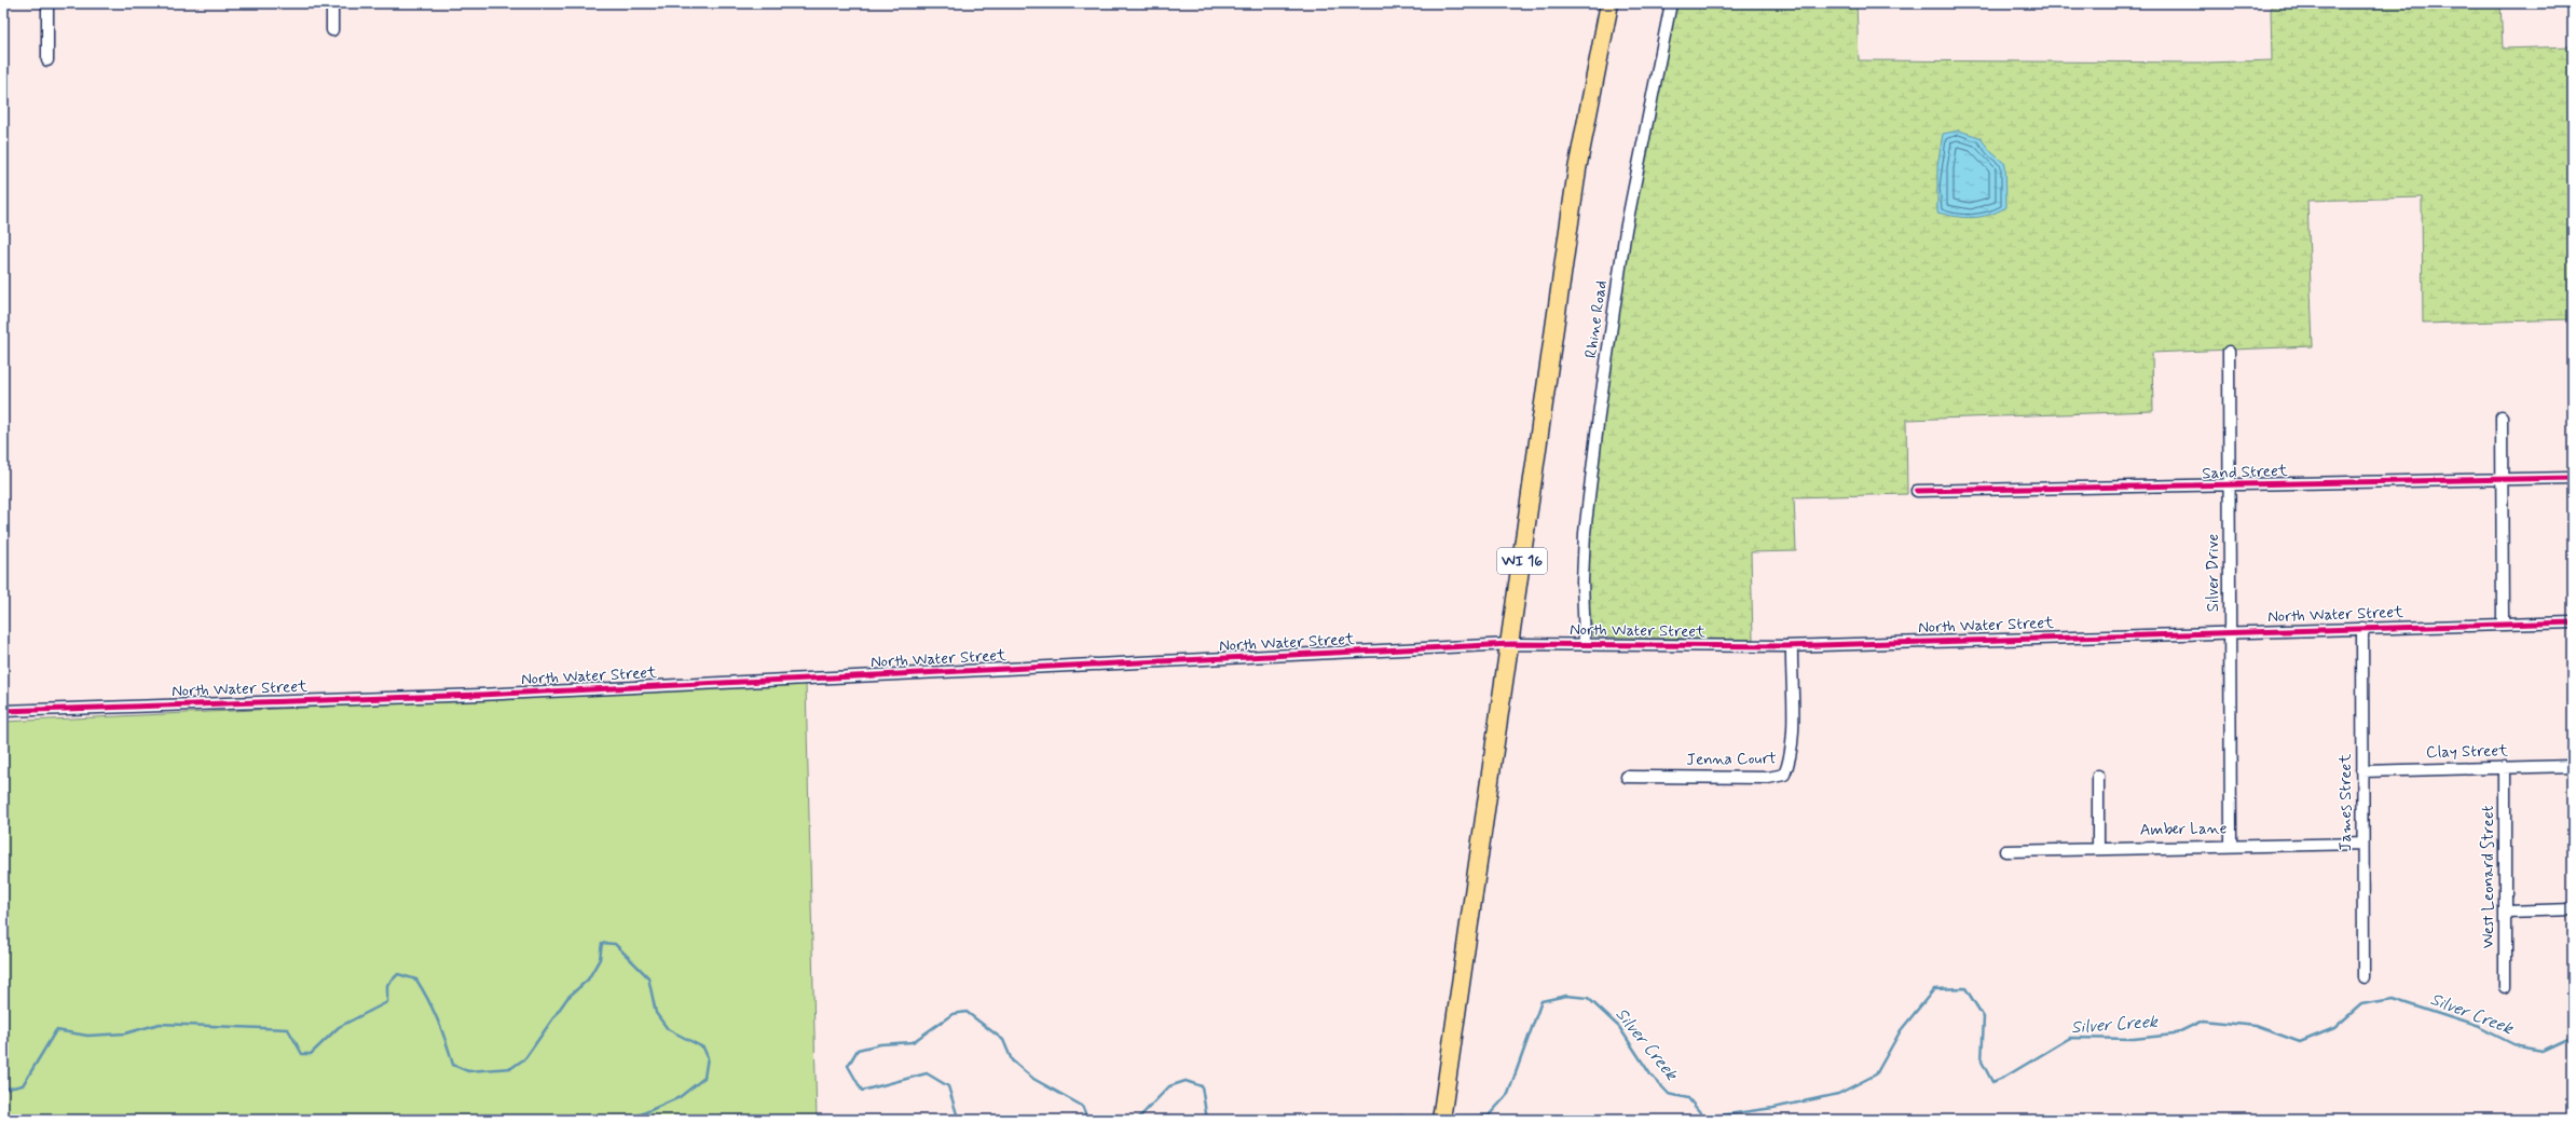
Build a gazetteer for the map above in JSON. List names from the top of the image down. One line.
{"streets":{"highway":["WI 16"],"street":["Rhine Road","Sand Street","Silver Drive","North Water Street","Clay Street","Jenna Court","James Street","Amber Lane","West Leonard Street"]},"crossings":[["Rhine Road","North Water Street"],["Sand Street","Silver Drive"],["WI 16","North Water Street"],["Silver Drive","North Water Street"],["Silver Drive","Amber Lane"],["North Water Street","Jenna Court"],["North Water Street","James Street"],["Clay Street","James Street"],["Clay Street","West Leonard Street"],["James Street","Amber Lane"]],"water":["Silver Creek"]}
